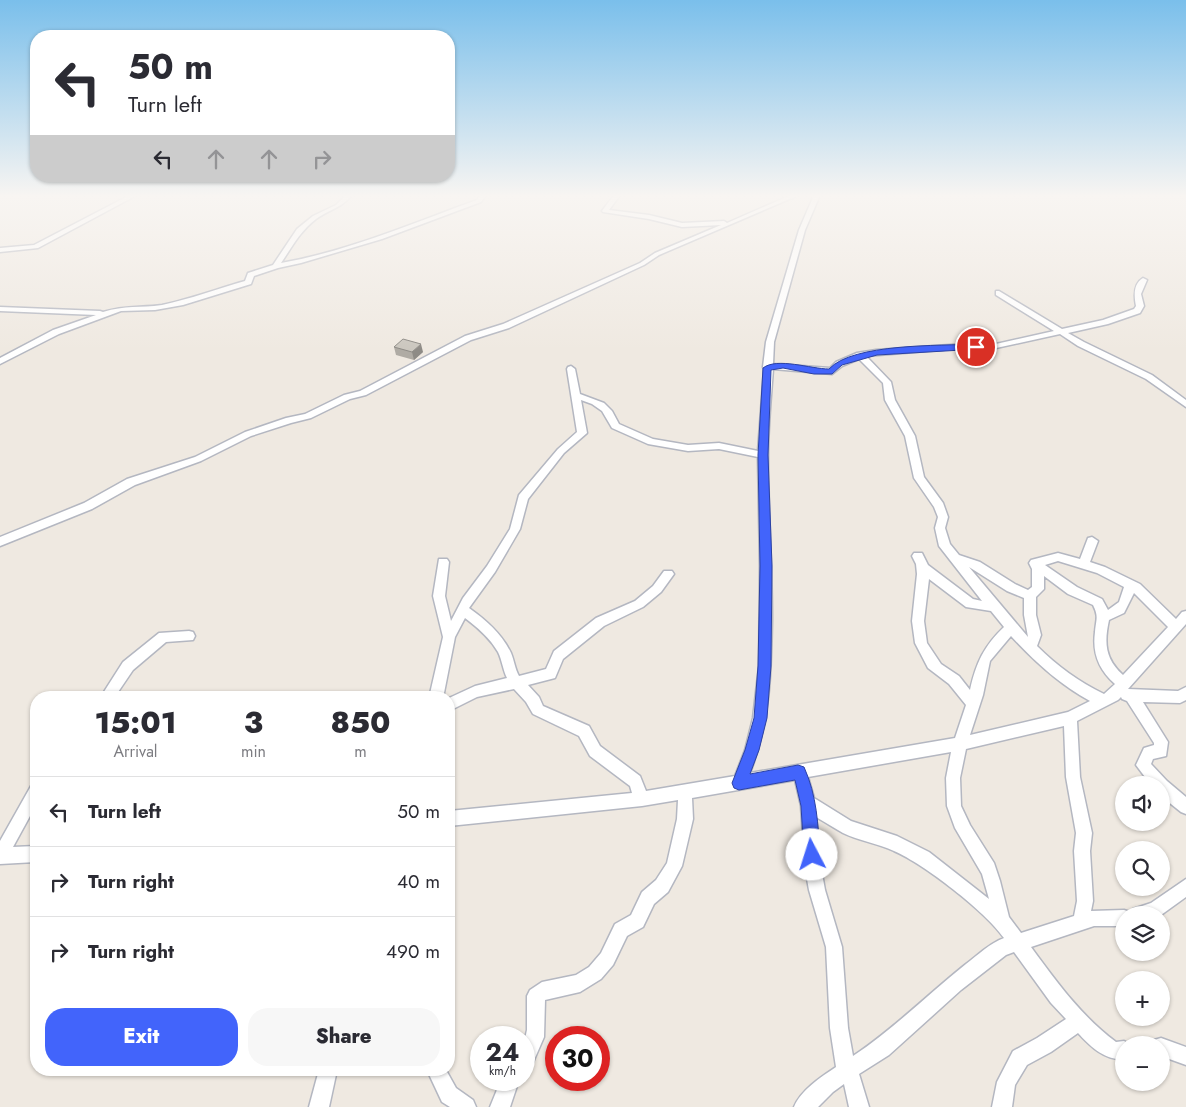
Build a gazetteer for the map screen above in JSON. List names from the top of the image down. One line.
{"page":{"turn":["50 m","Turn left"],"eta":["15:01","Arrival","3","min","850","m"],"map_buttons":["+","−"],"list":[{"name":"Turn left","value":"50 m"},{"name":"Turn right","value":"40 m"},{"name":"Turn right","value":"490 m"}],"buttons":["Exit","Share"],"speed":"24 km/h","limit":"30"}}
